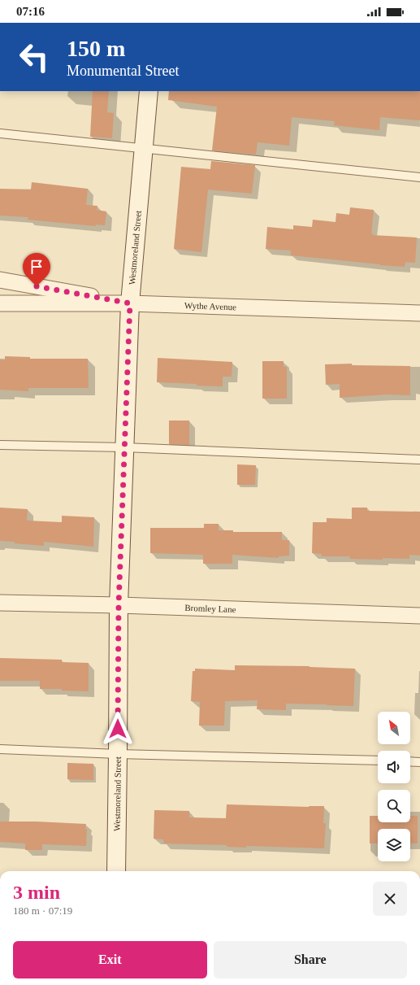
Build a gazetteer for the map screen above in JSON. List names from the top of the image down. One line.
{"streets":{"street":["Westmoreland Street","Wythe Avenue","Bromley Lane"]},"crossings":[["Westmoreland Street","Wythe Avenue"],["Westmoreland Street","Bromley Lane"]],"north":"top left","page":{"status":"07:16","turn":["150 m","Monumental Street"],"heading":["3 min","180 m · 07:19"],"buttons":["Exit","Share"]}}
